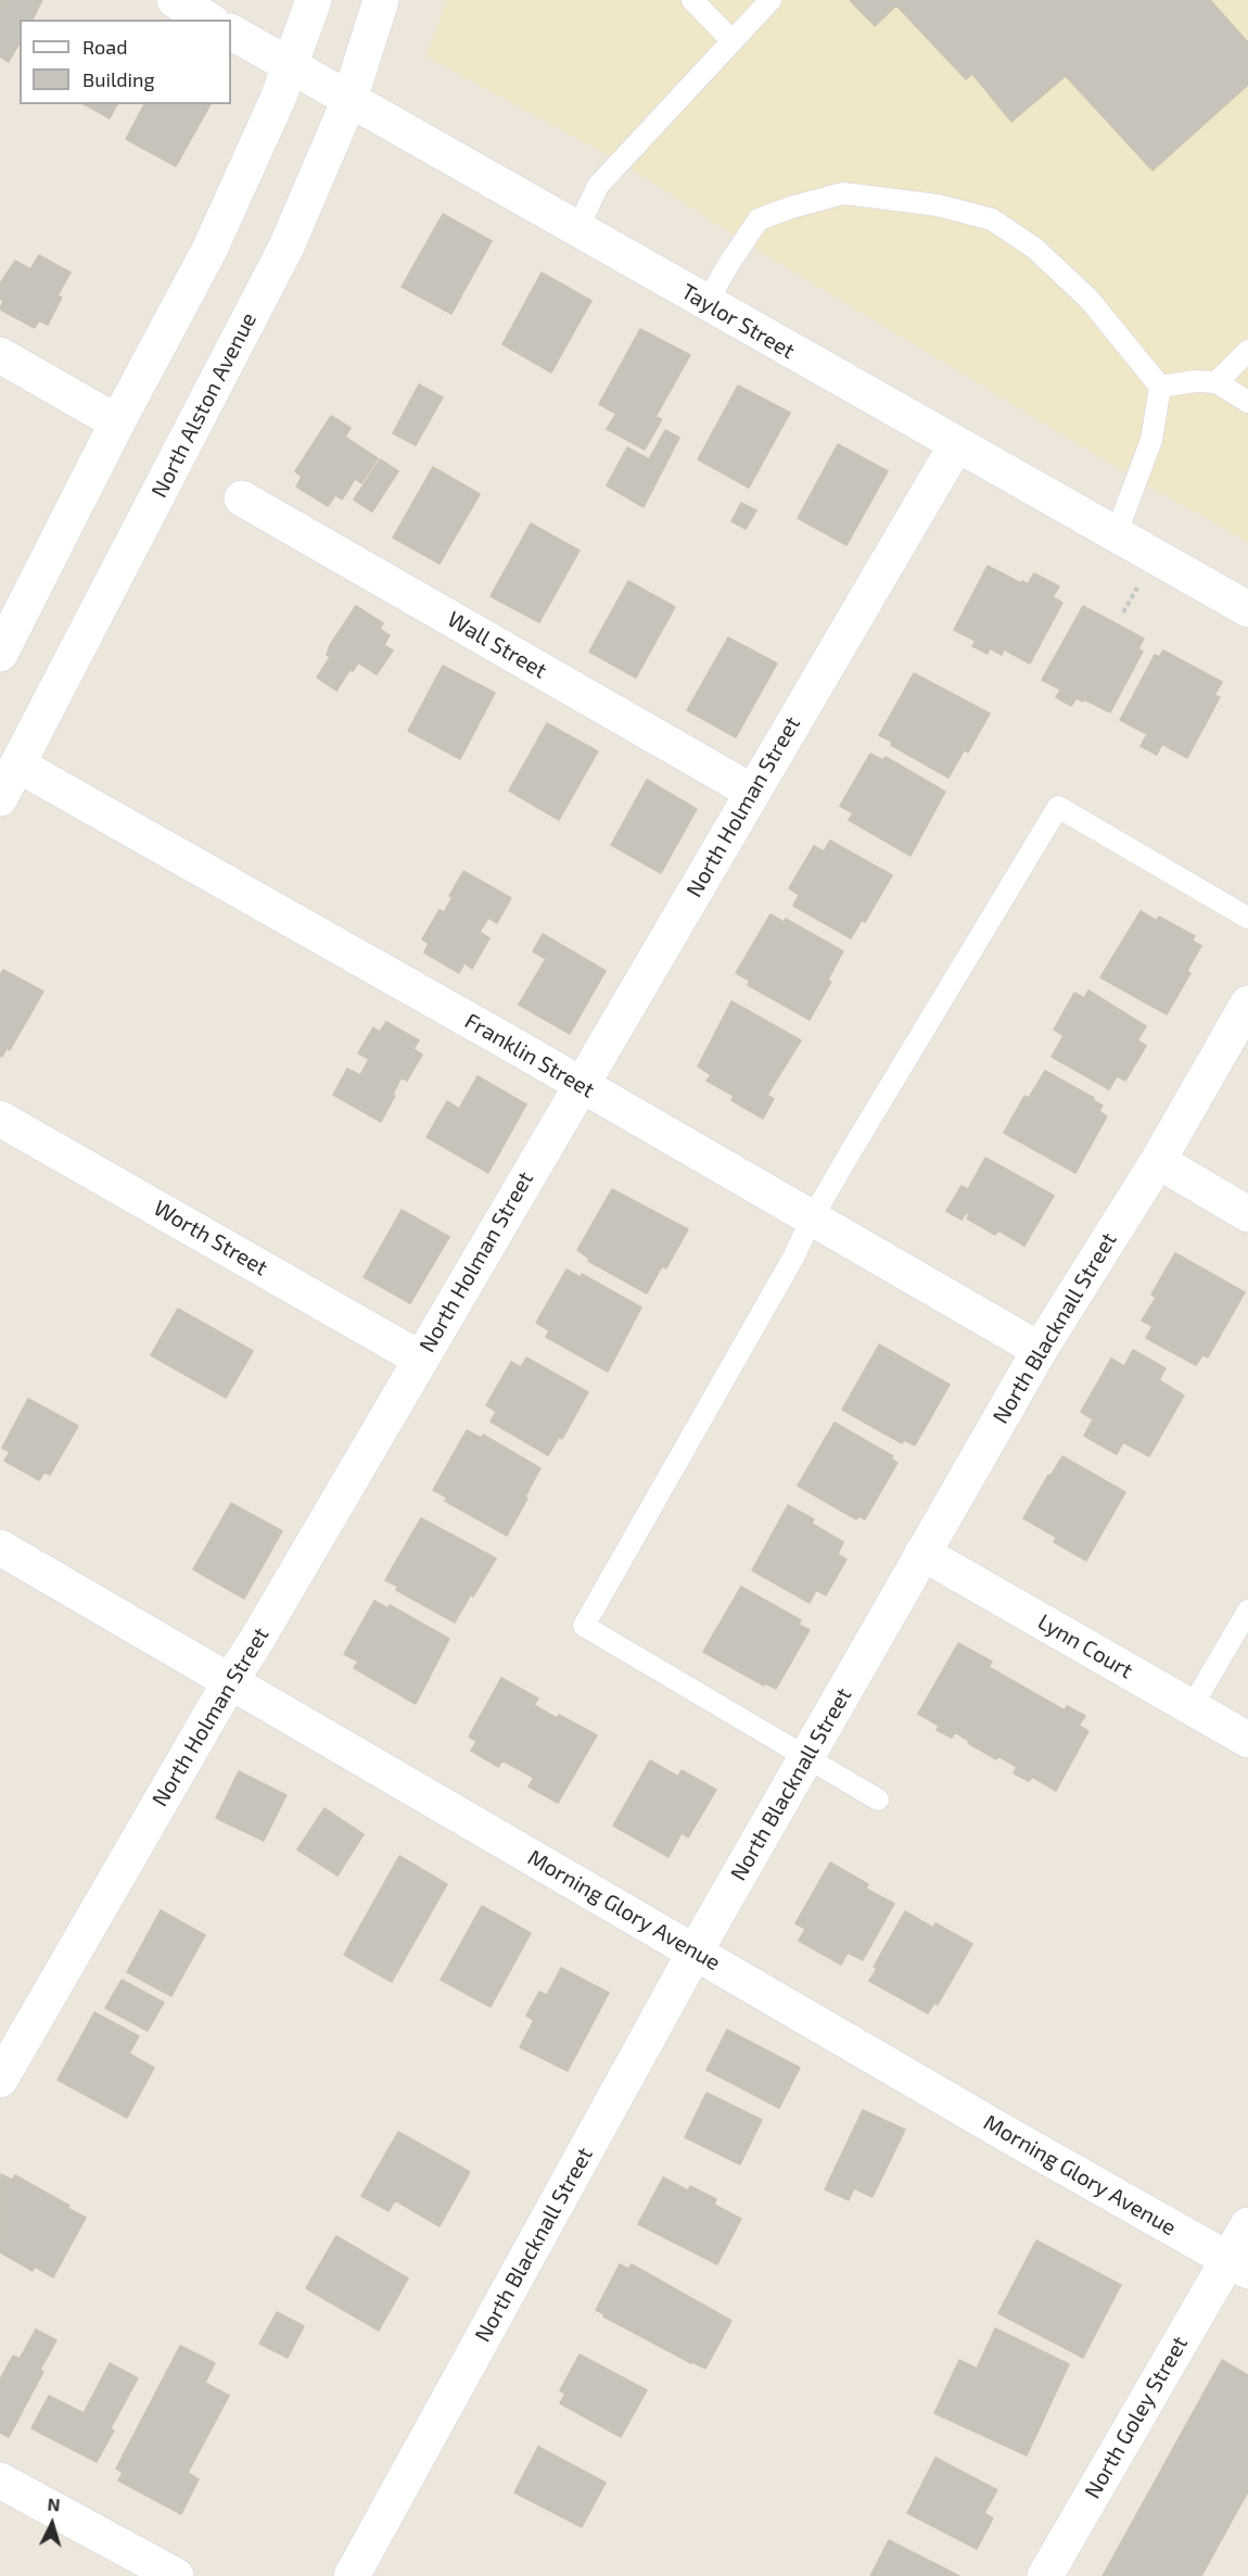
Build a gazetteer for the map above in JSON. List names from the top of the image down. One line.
{"streets":{"street":["Taylor Street","North Alston Avenue","Wall Street","North Holman Street","Franklin Street","Worth Street","North Blacknall Street","Lynn Court","Morning Glory Avenue","North Goley Street"]},"crossings":[["Taylor Street","North Alston Avenue"],["Taylor Street","North Holman Street"],["North Alston Avenue","Franklin Street"],["Wall Street","North Holman Street"],["North Holman Street","Franklin Street"],["North Holman Street","Worth Street"],["North Holman Street","Morning Glory Avenue"],["Franklin Street","North Blacknall Street"],["North Blacknall Street","Lynn Court"],["North Blacknall Street","Morning Glory Avenue"],["Morning Glory Avenue","North Goley Street"]],"legend":["Road","Building"],"north":"top"}
